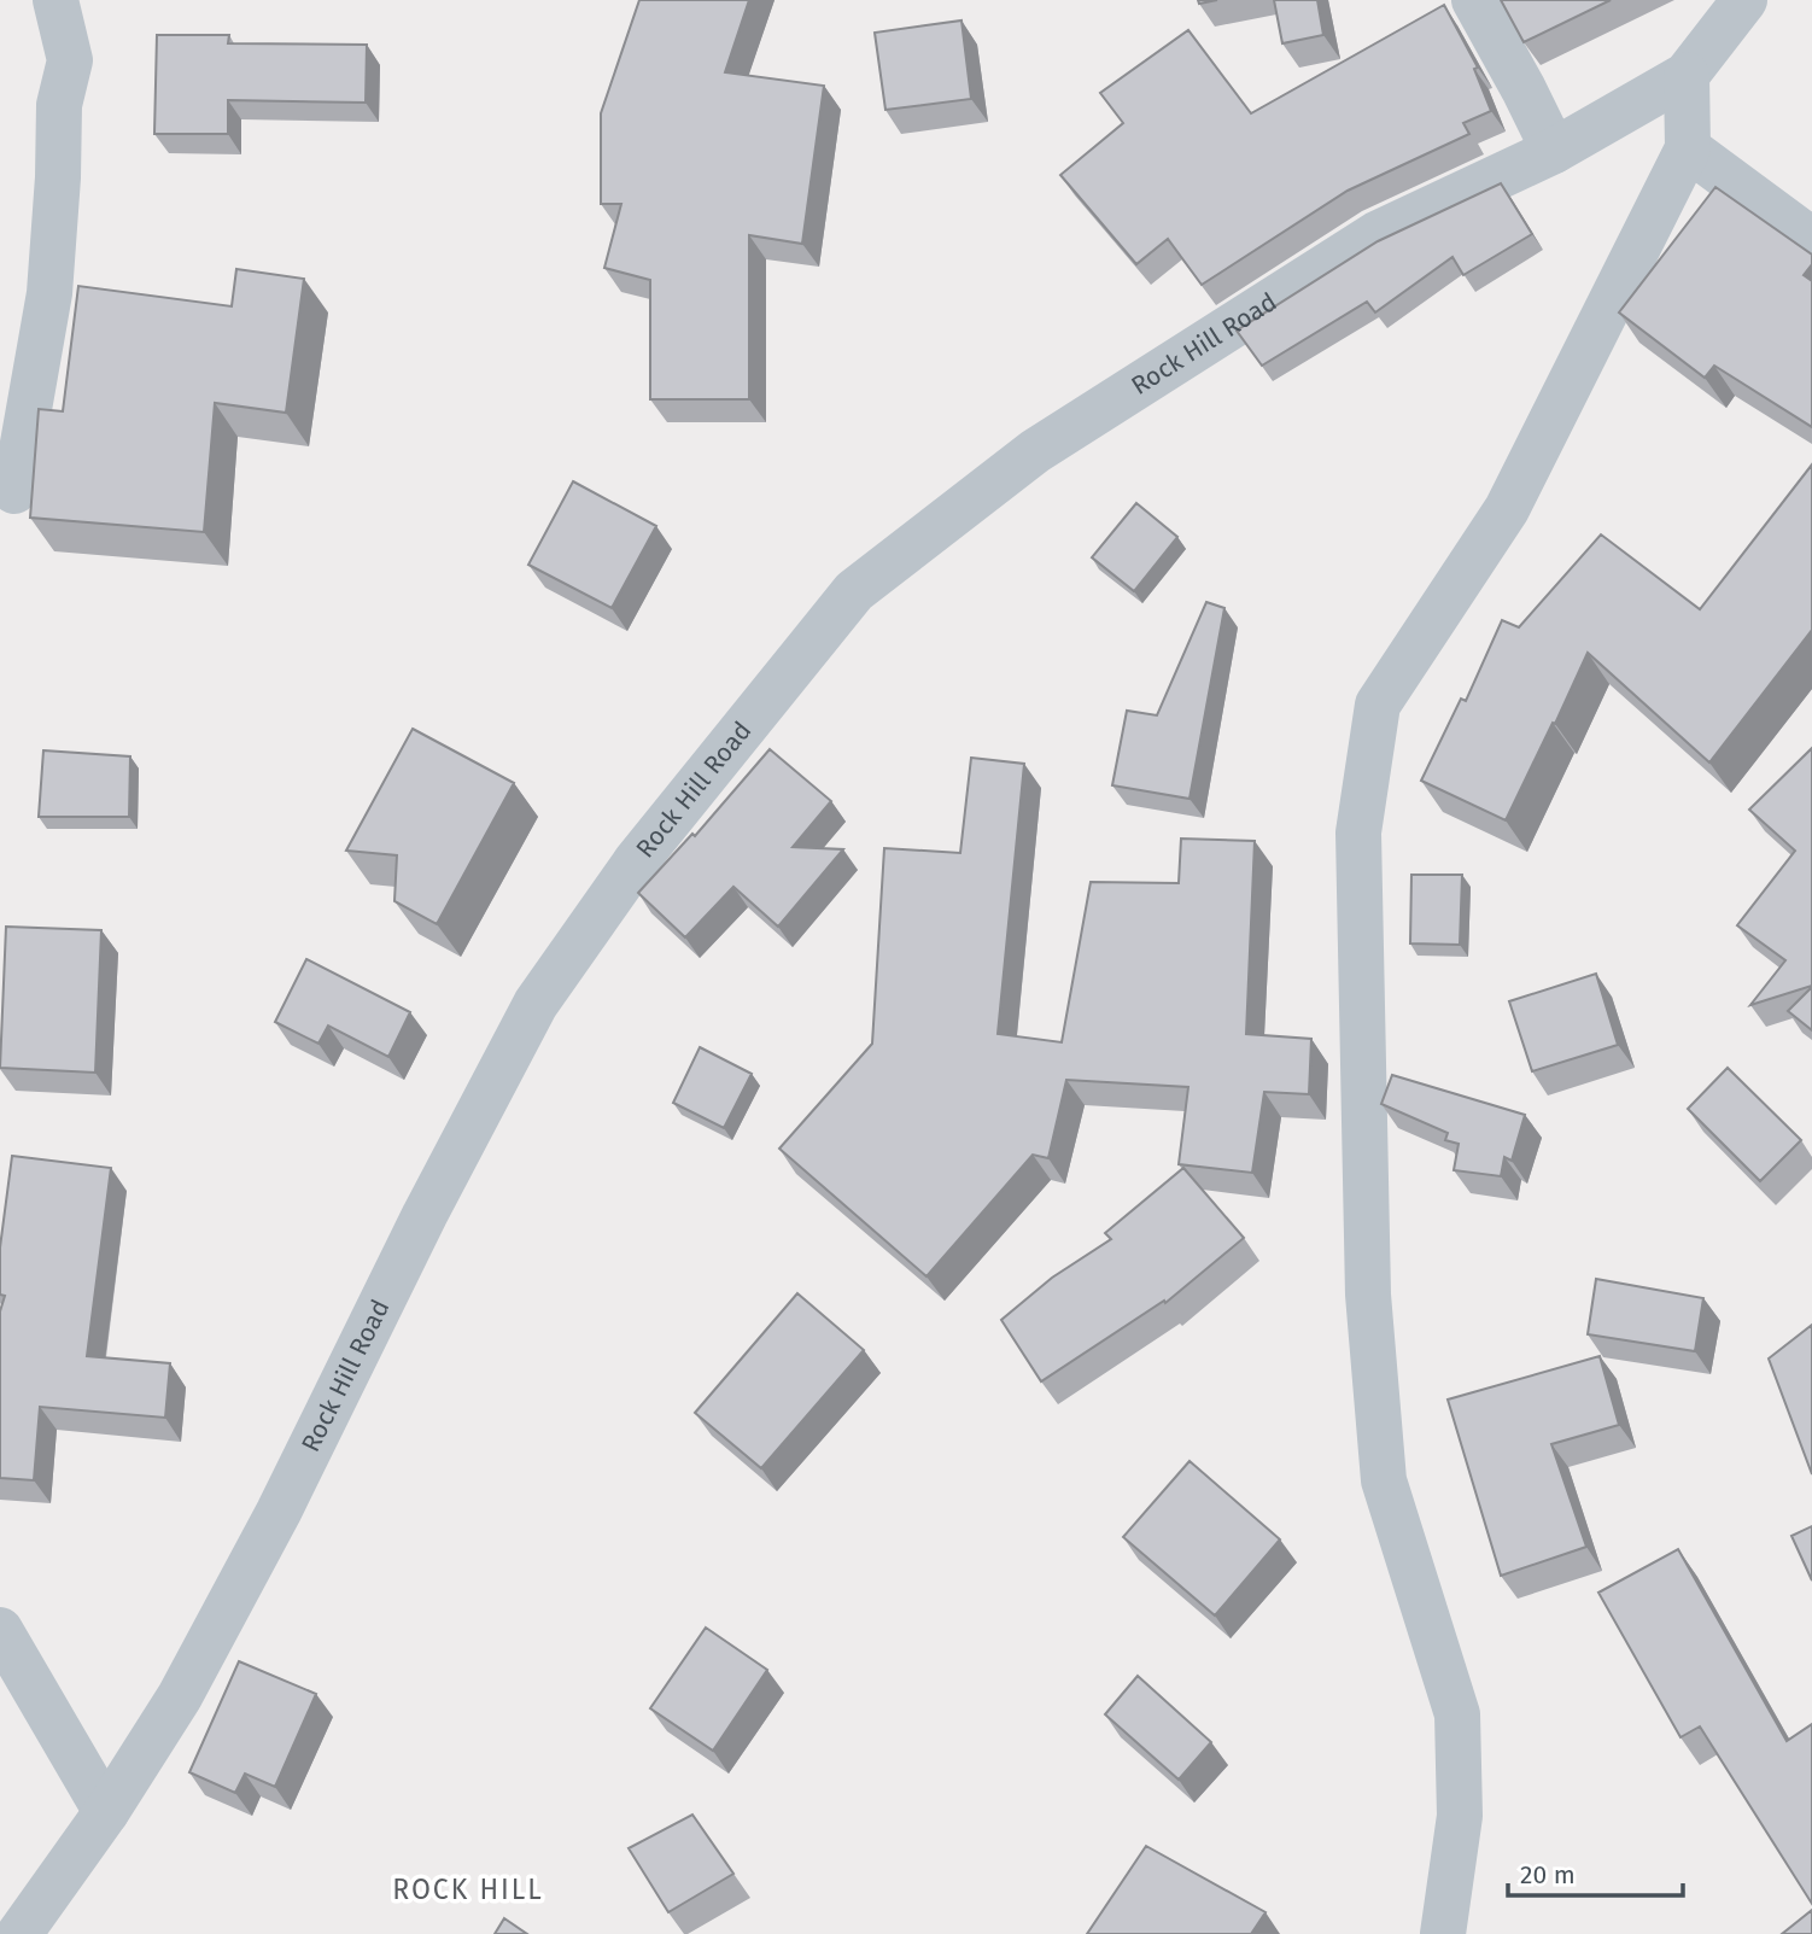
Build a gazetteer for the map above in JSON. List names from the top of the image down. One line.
{"streets":{"street":["Rock Hill Road"]},"districts":["ROCK HILL"],"scale_bar":"20 m"}
